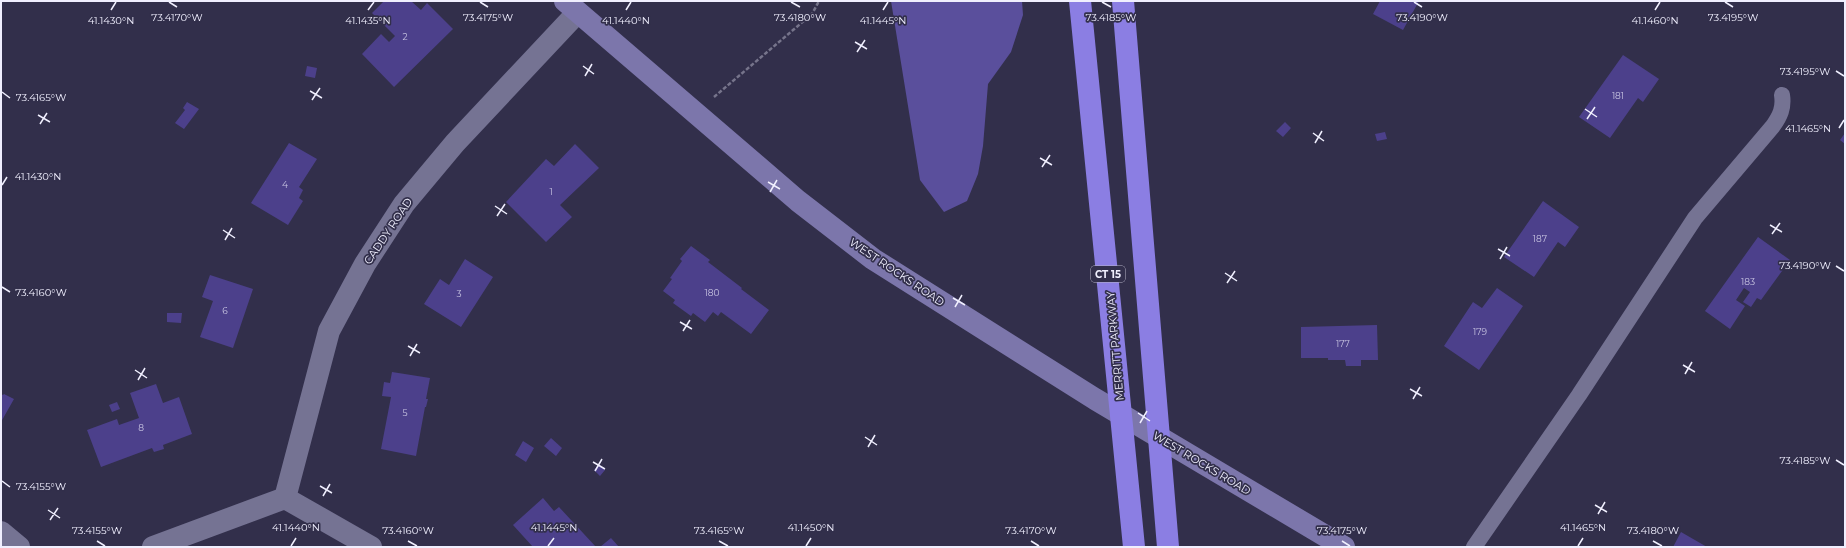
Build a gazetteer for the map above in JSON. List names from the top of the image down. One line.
{"streets":{"highway":["CT 15","MERRITT PARKWAY"],"main road":["WEST ROCKS ROAD"],"street":["CADDY ROAD"]},"crossings":[["CADDY ROAD","WEST ROCKS ROAD"]],"house_numbers":["2","181","4","1","187","183","180","3","6","179","177","5","8"],"coordinates":["73.4180°W","73.4170°W","73.4175°W","73.4185°W","73.4190°W","73.4195°W","41.1430°N","41.1435°N","41.1440°N","41.1445°N","41.1460°N","73.4165°W","41.1465°N","73.4160°W","73.4155°W","41.1450°N"]}
